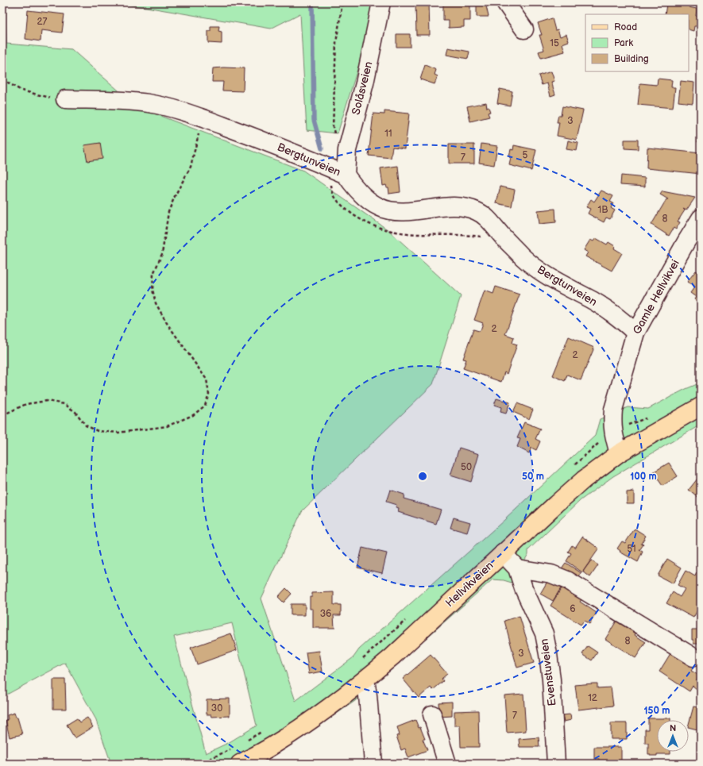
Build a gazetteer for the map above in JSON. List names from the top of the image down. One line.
{"streets":{"main road":["Hellvikveien"],"street":["Solåsveien","Bergtunveien","Gamle Hellvikvei","Evenstuveien"]},"crossings":[["Solåsveien","Bergtunveien"],["Bergtunveien","Gamle Hellvikvei"],["Gamle Hellvikvei","Hellvikveien"],["Hellvikveien","Evenstuveien"]],"house_numbers":["27","15","3","11","5","7","1B","8","2","2","50","51","6","36","8","3","12","30","7"],"legend":["Road","Park","Building"],"north":"top","rings":["50 m","100 m","150 m"]}
